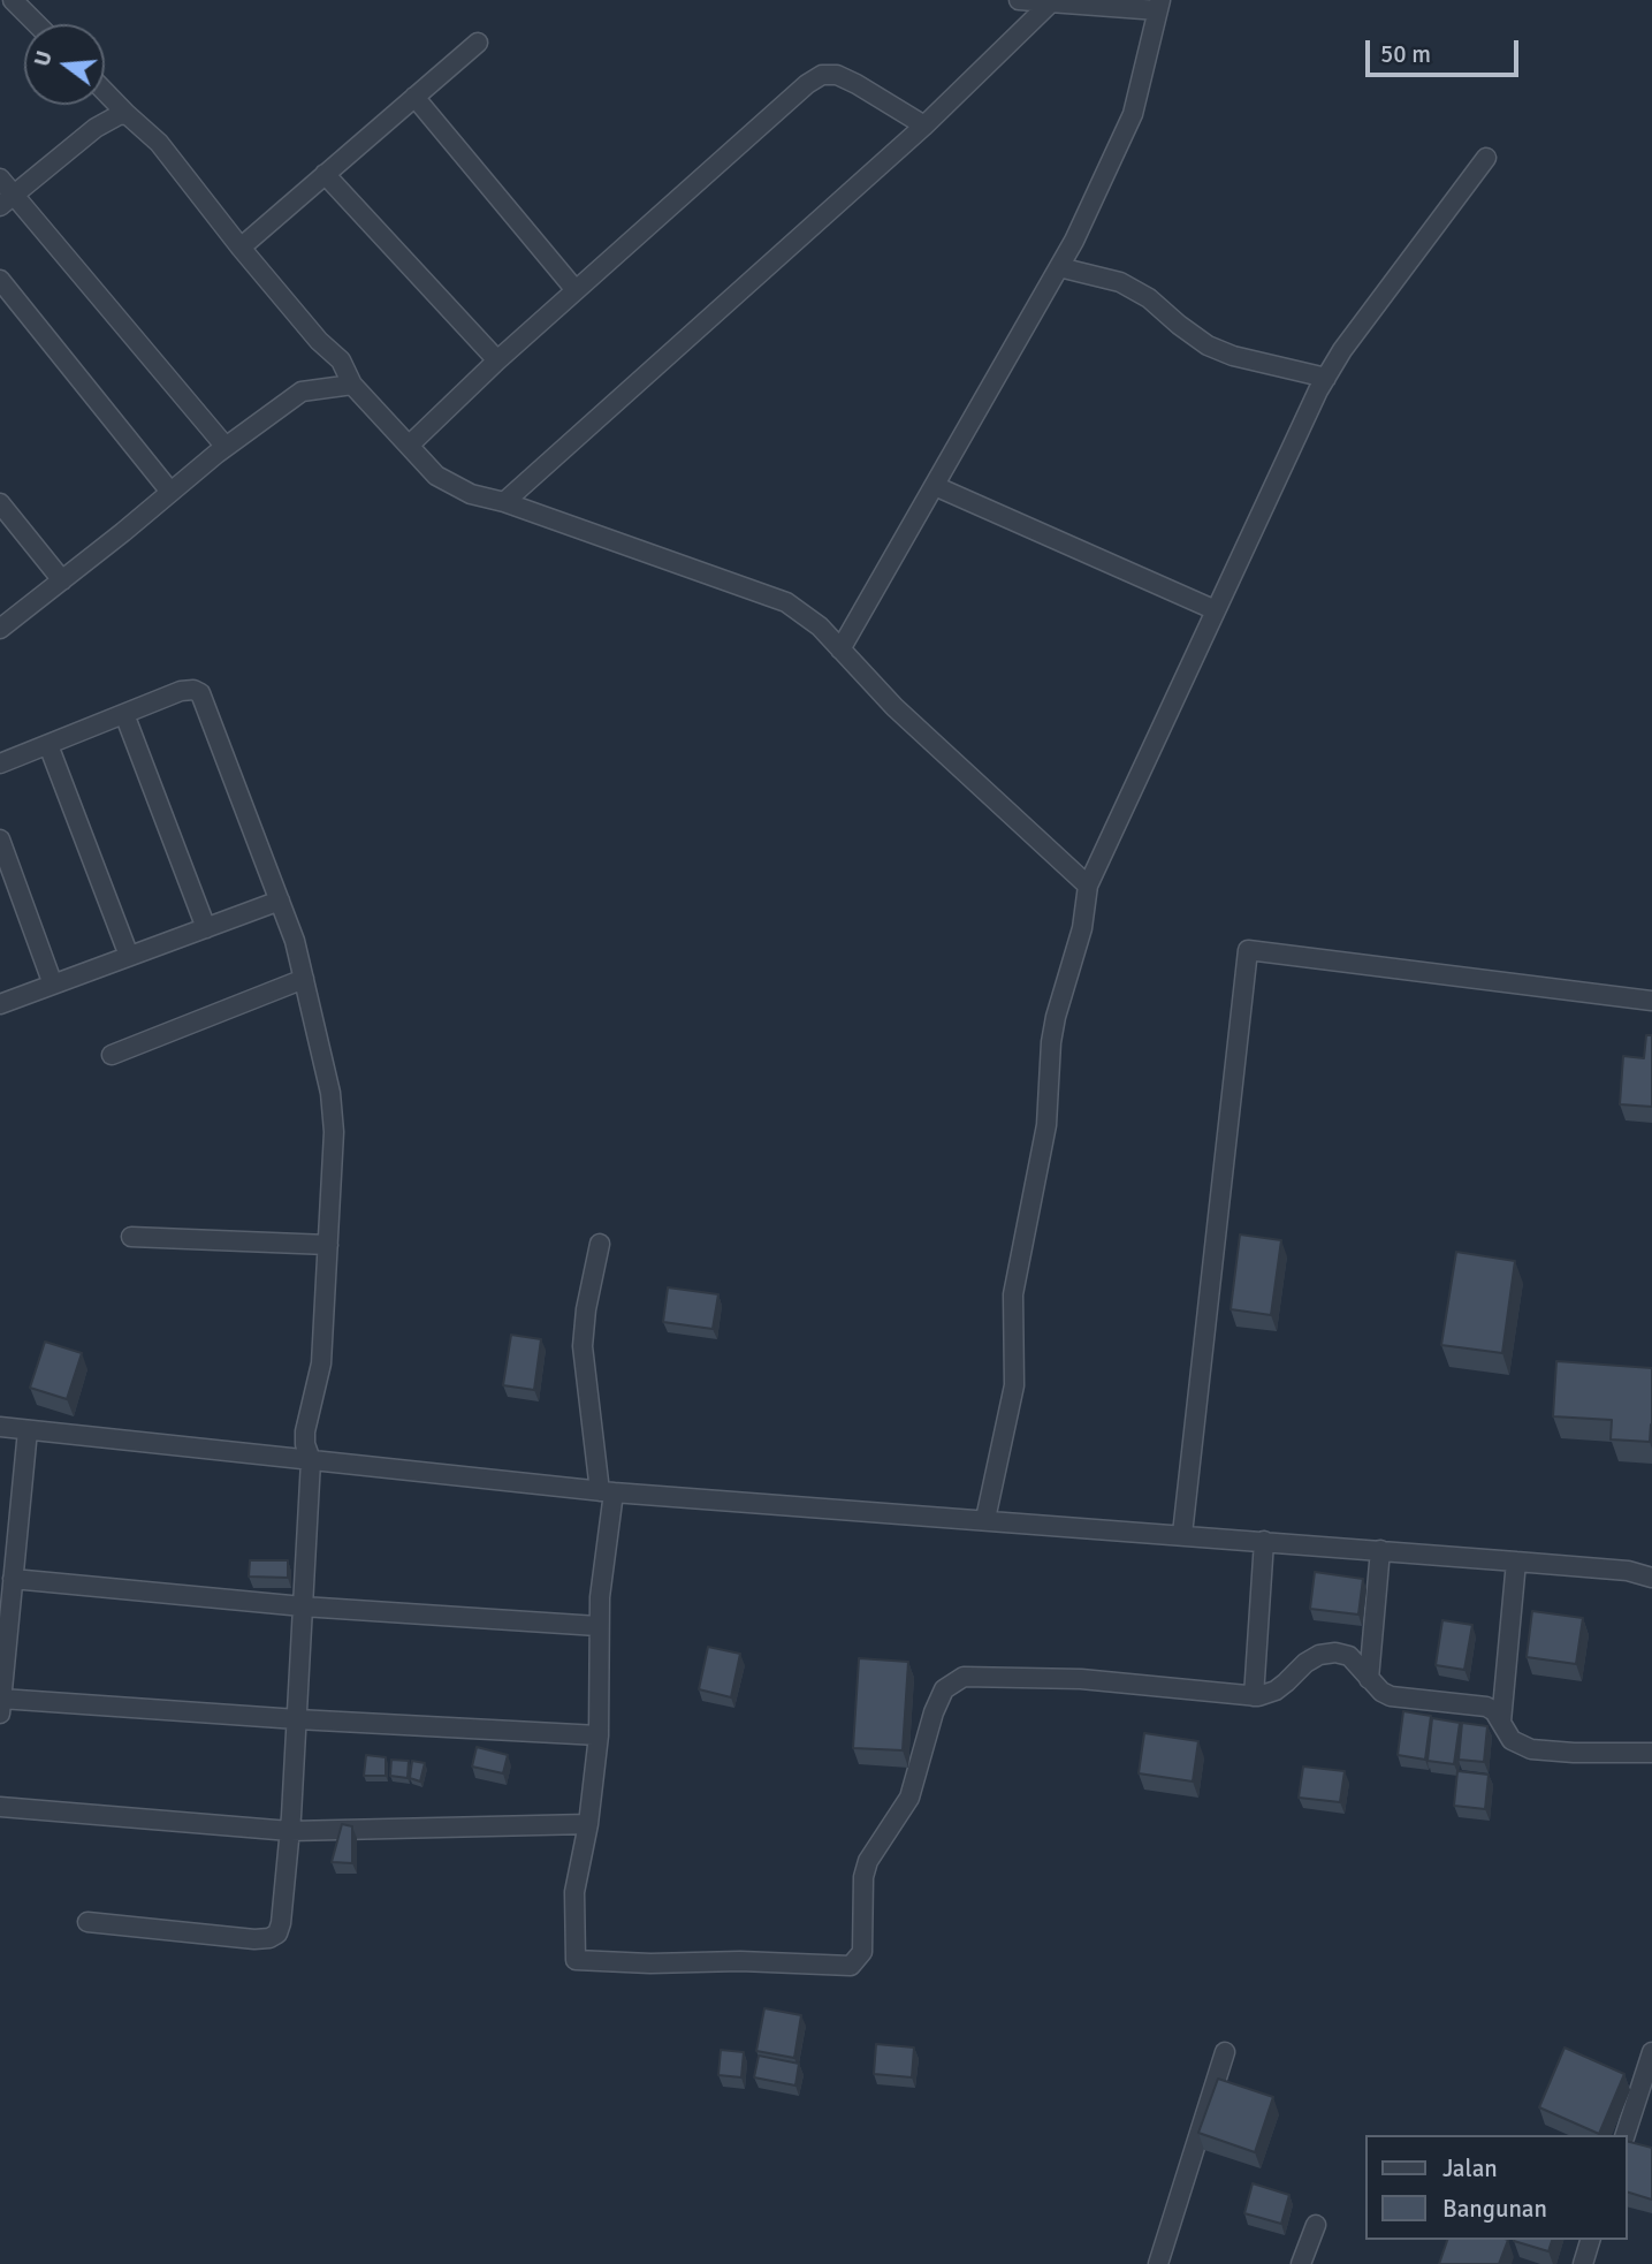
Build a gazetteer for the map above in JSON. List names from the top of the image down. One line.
{"legend":["Jalan","Bangunan"],"scale_bar":"50 m","north":"left"}
